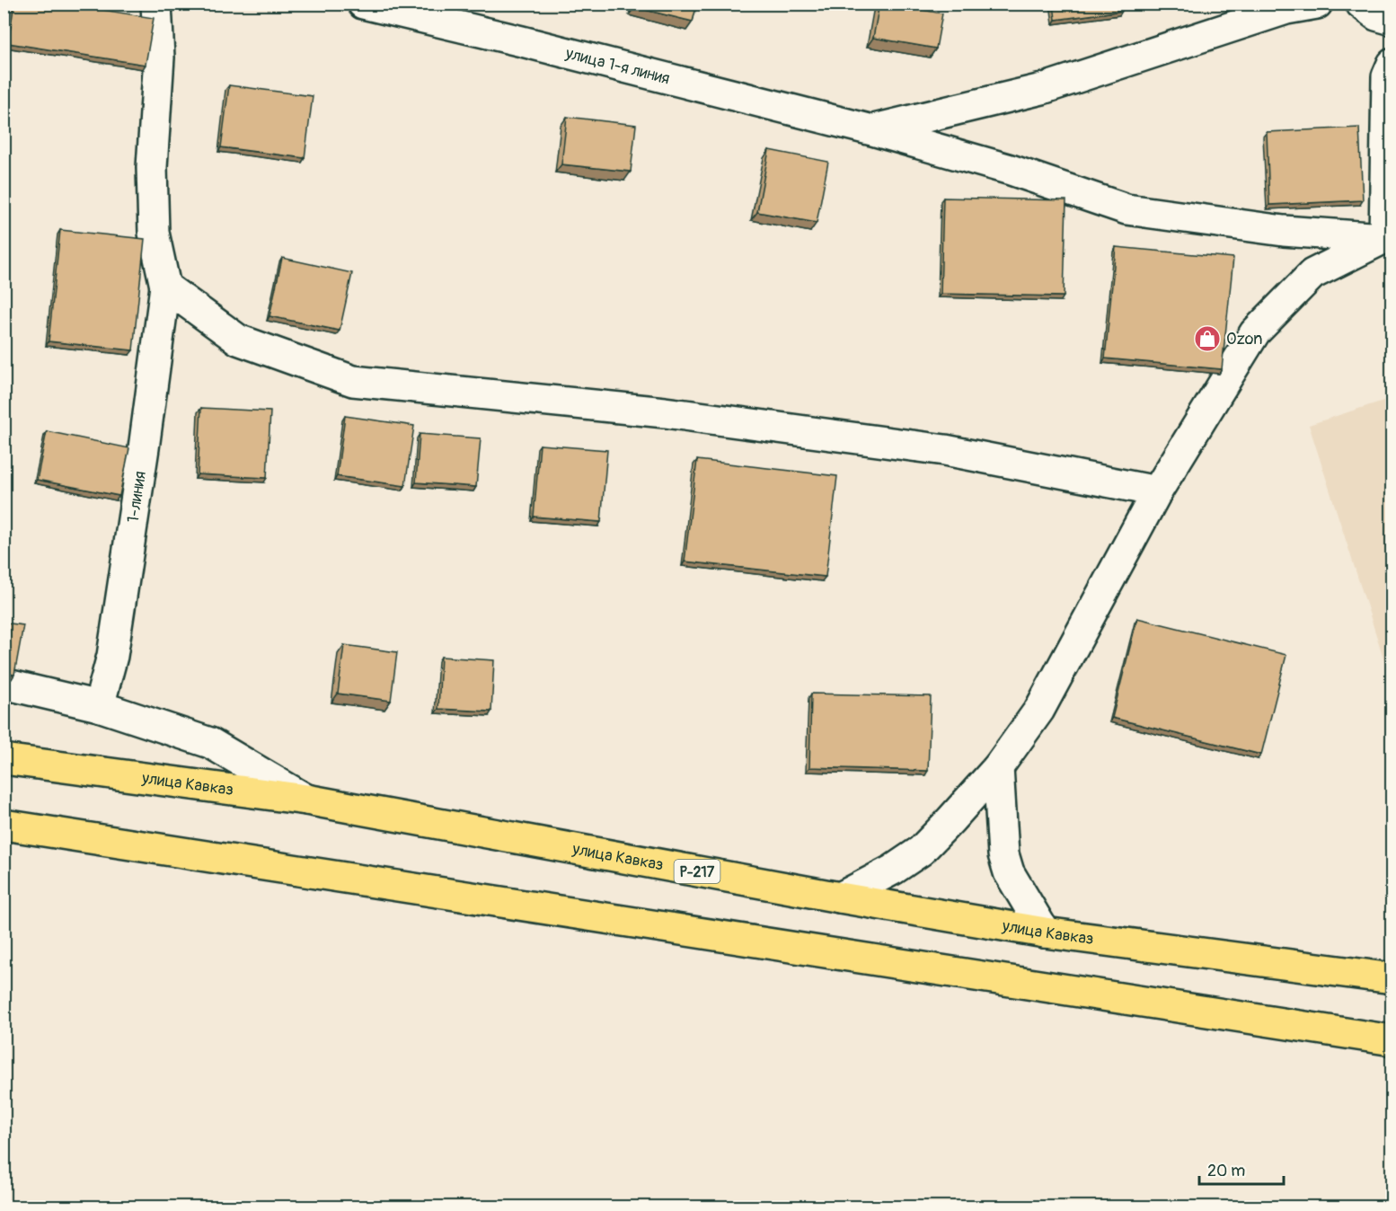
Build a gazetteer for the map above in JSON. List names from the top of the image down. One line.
{"streets":{"highway":["улица Кавказ","Р-217"],"street":["улица 1-я линия","1-линия"]},"places":{"shop":["Ozon"]},"scale_bar":"20 m"}
